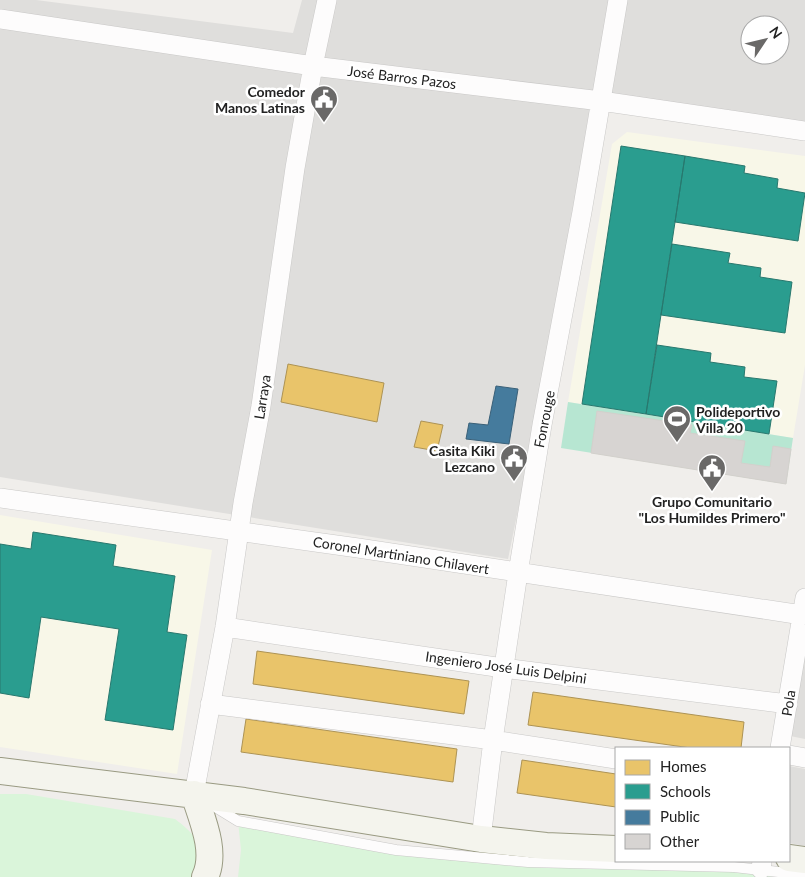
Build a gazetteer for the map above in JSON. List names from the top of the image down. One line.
{"streets":{"street":["José Barros Pazos","Larraya","Fonrouge","Coronel Martiniano Chilavert","Ingeniero José Luis Delpini","Pola"]},"crossings":[["José Barros Pazos","Larraya"],["José Barros Pazos","Fonrouge"],["Larraya","Coronel Martiniano Chilavert"],["Larraya","Ingeniero José Luis Delpini"],["Fonrouge","Coronel Martiniano Chilavert"],["Fonrouge","Ingeniero José Luis Delpini"],["Coronel Martiniano Chilavert","Pola"],["Ingeniero José Luis Delpini","Pola"]],"places":{"public building":["Comedor Manos Latinas","Casita Kiki Lezcano","Grupo Comunitario \"Los Humildes Primero\""],"sports":["Polideportivo Villa 20"]},"legend":["Homes","Schools","Public","Other"],"north":"top right"}
